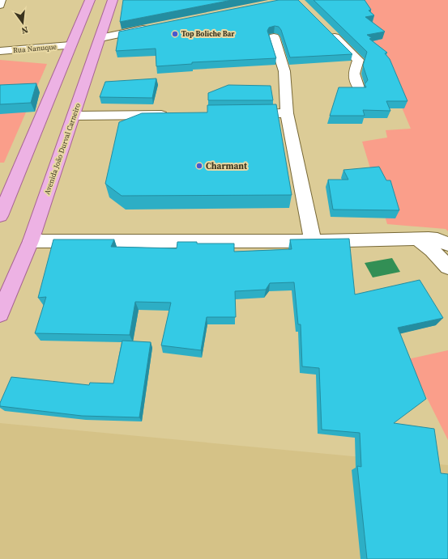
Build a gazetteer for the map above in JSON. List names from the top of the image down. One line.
{"streets":{"main road":["Avenida João Durval Carneiro"],"street":["Rua Nanuque"]},"places":["Top Boliche Bar","Charmant"],"north":"bottom"}
